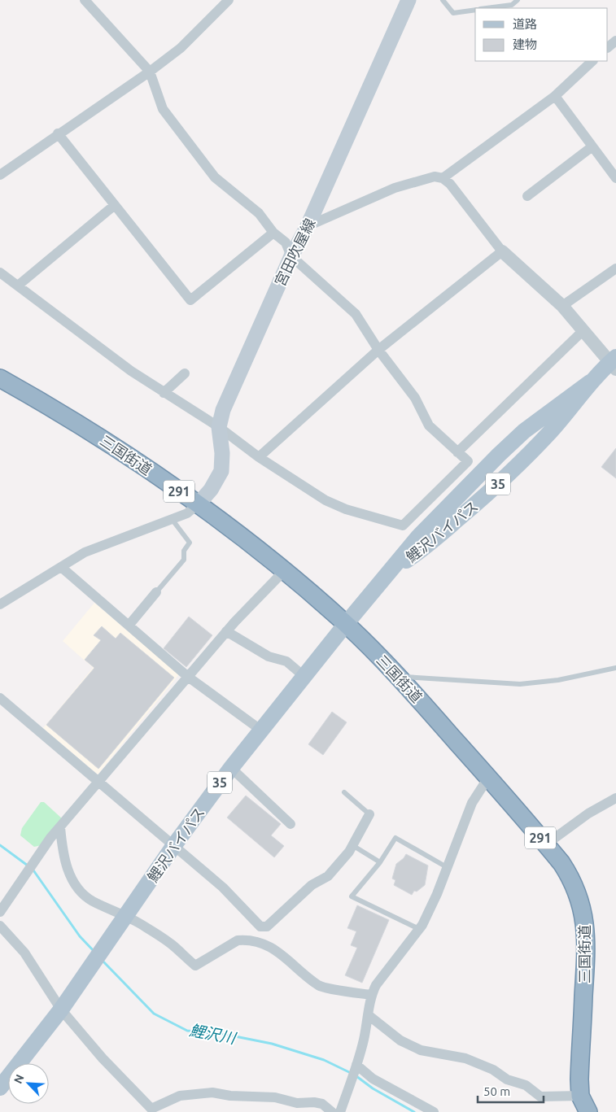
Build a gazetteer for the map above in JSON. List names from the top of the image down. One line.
{"streets":{"highway":["三国街道","291"],"main road":["宮田吹屋線","35","鯉沢バイパス"]},"crossings":[["宮田吹屋線","三国街道"],["三国街道","鯉沢バイパス"]],"water":["鯉沢川"],"legend":["道路","建物"],"scale_bar":"50 m","north":"top left"}
